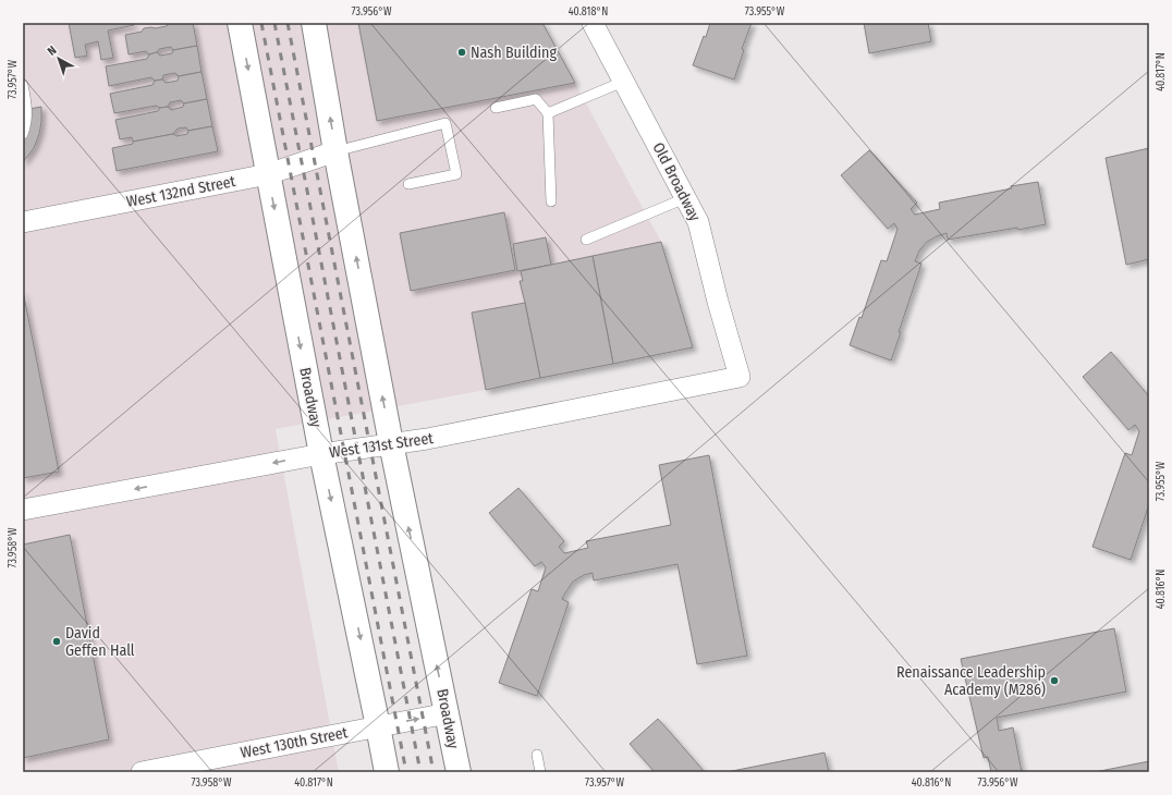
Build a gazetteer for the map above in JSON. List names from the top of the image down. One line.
{"streets":{"main road":["Broadway"],"street":["Old Broadway","West 132nd Street","West 131st Street","West 130th Street"]},"crossings":[["Old Broadway","West 131st Street"],["West 132nd Street","Broadway"],["Broadway","West 131st Street"],["Broadway","West 130th Street"]],"one_way":["West 131st Street"],"places":["Nash Building","David Geffen Hall","Renaissance Leadership Academy (M286)"],"north":"top left","coordinates":["73.956°W","40.818°N","73.955°W","40.817°N","73.957°W","73.958°W","40.816°N"]}
